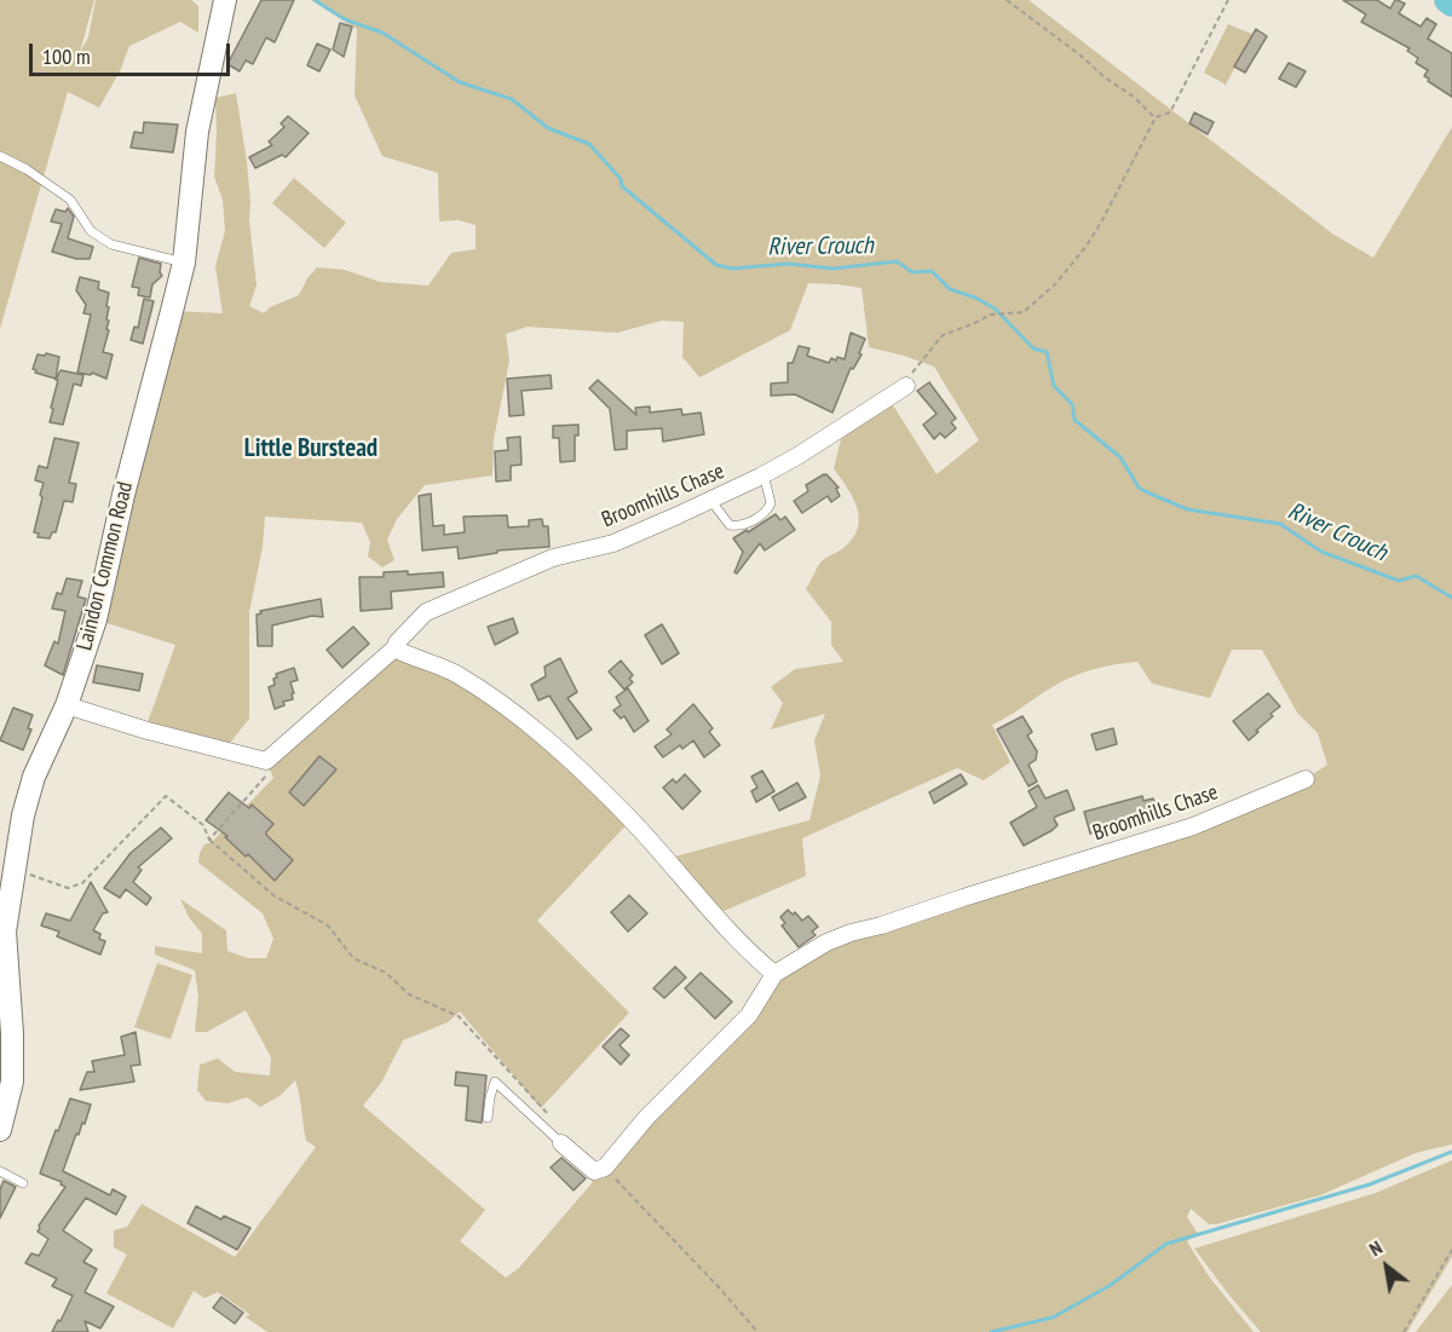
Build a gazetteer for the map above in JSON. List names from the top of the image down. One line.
{"streets":{"street":["Broomhills Chase","Laindon Common Road"]},"districts":["Little Burstead"],"water":["River Crouch"],"scale_bar":"100 m","north":"top left"}
